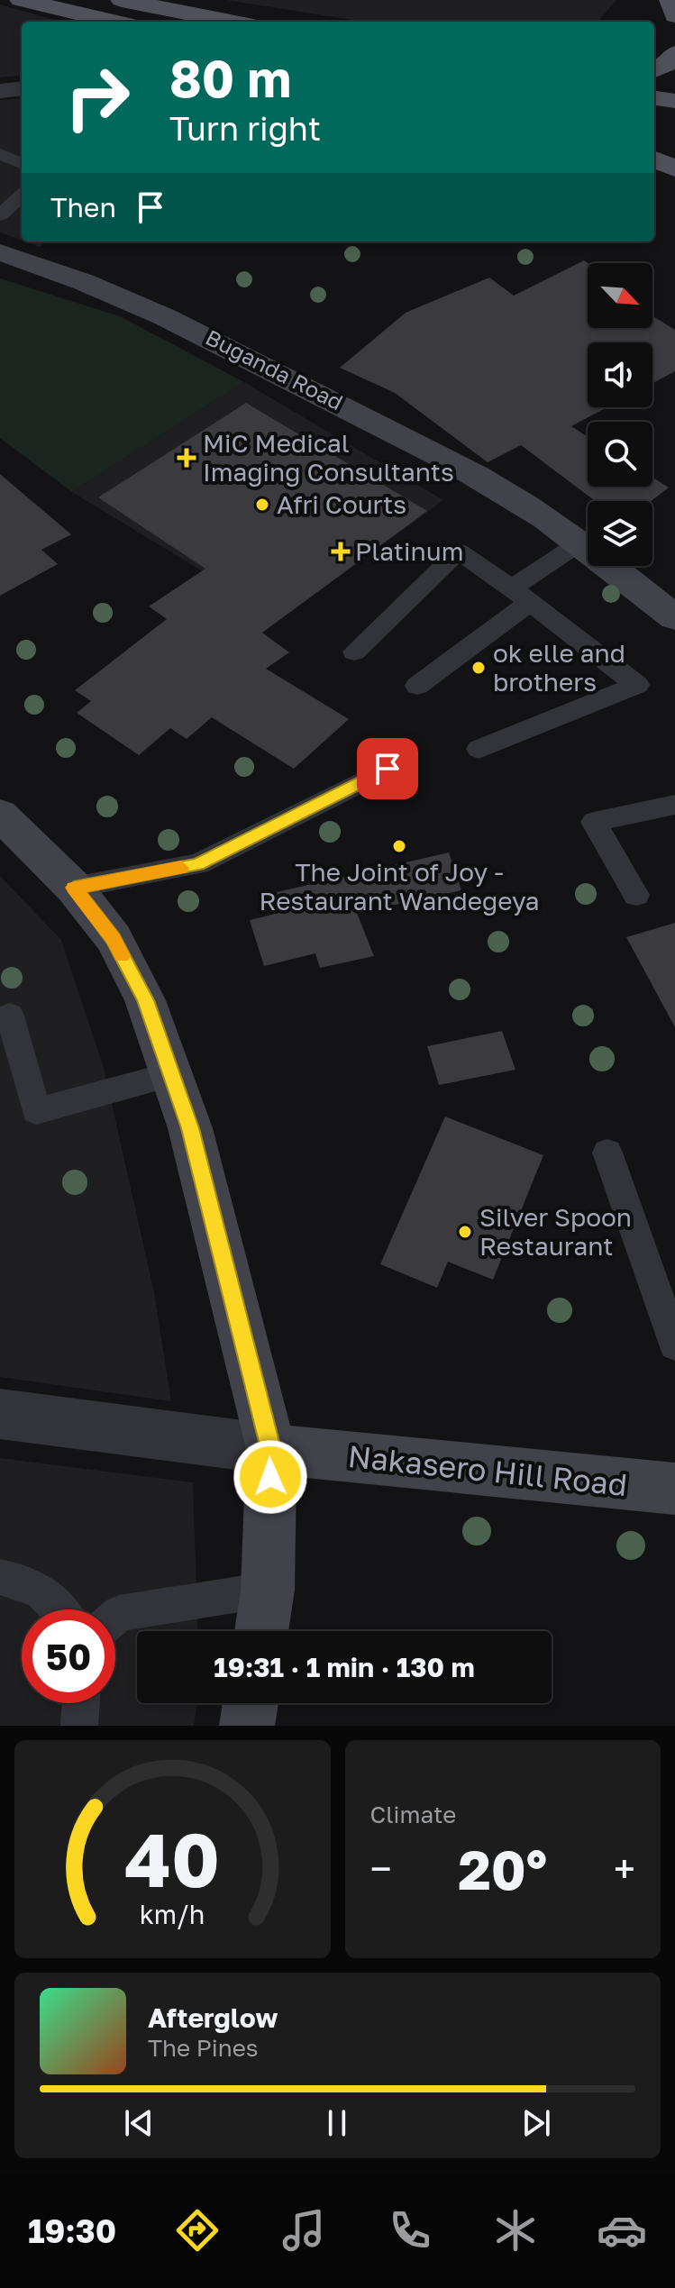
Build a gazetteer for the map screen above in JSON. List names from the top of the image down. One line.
{"streets":{"main road":["Buganda Road","Nakasero Hill Road"]},"places":{"health":["MiC Medical Imaging Consultants","Platinum"],"other":["Afri Courts","ok elle and brothers","The Joint of Joy - Restaurant Wandegeya","Silver Spoon Restaurant"]},"north":"bottom right","page":{"turn":["80 m","Turn right"],"then":"Then","limit":"50","trip":"19:31 · 1 min · 130 m","tile":"Climate","heat":["−","20°","+"],"song":["Afterglow","The Pines"],"tabs":"19:30","gauge":["40","km/h"]}}
